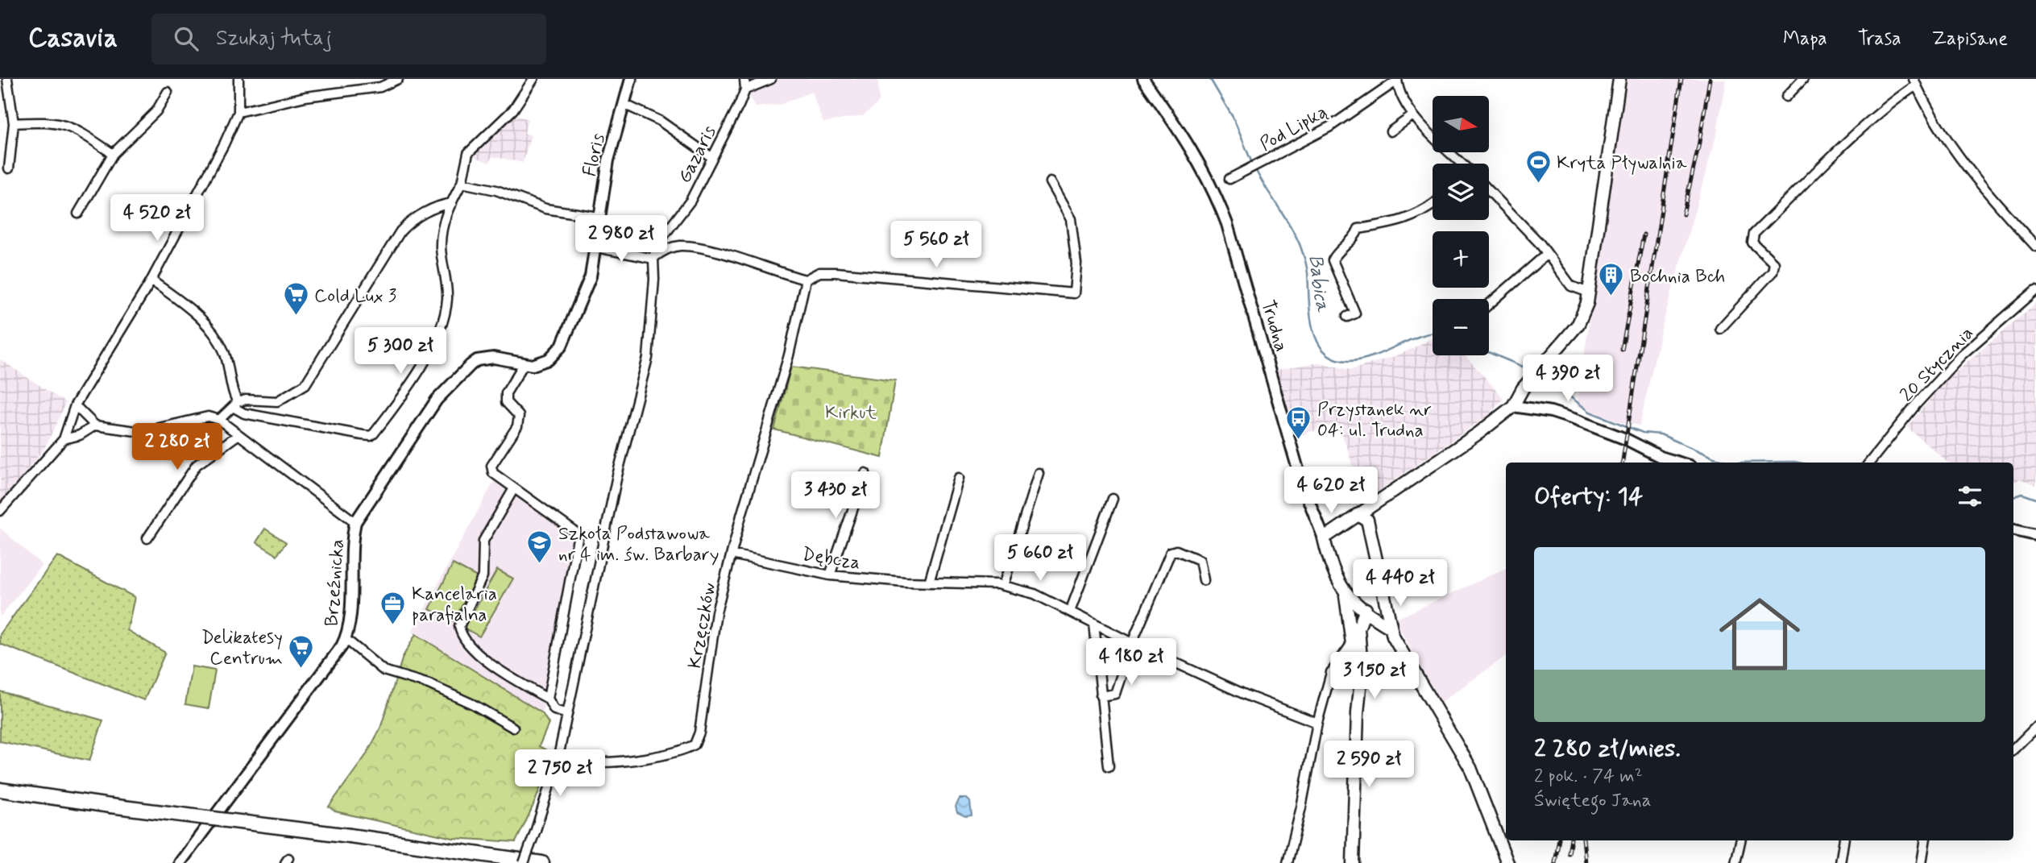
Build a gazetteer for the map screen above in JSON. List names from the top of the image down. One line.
{"streets":{"main road":["Trudna"],"street":["Pod Lipką","Gazaris","Floris","20 Stycznia","Dębcza","Brzeźnicka","Krzęczków"]},"crossings":[["Floris","Brzeźnicka"],["Dębcza","Krzęczków"]],"water":["Babica"],"parks":["Kirkut"],"places":{"sports":["Kryta Pływalnia"],"building":["Bochnia Bch"],"supermarket":["Cold Lux 3","Delikatesy Centrum"],"bus stop":["Przystanek nr 04: ul. Trudna"],"school or university":["Szkoła Podstawowa nr 4 im. św. Barbary"],"office":["Kancelaria parafialna"]},"north":"right","page":{"header":"Casavia","search":"Szukaj tutaj","nav":["Mapa","Trasa","Zapisane"],"map_buttons":["+","−"],"price":["4 520 zł","2 980 zł","5 560 zł","5 300 zł","4 390 zł","2 280 zł","4 620 zł","3 430 zł","5 660 zł","4 440 zł","4 180 zł","3 150 zł","2 590 zł","2 750 zł"],"heading":"Oferty: 14","list":[{"name":"2 280 zł/mies.","note":"2 pok. · 74 m² · Świętego Jana"}]}}
